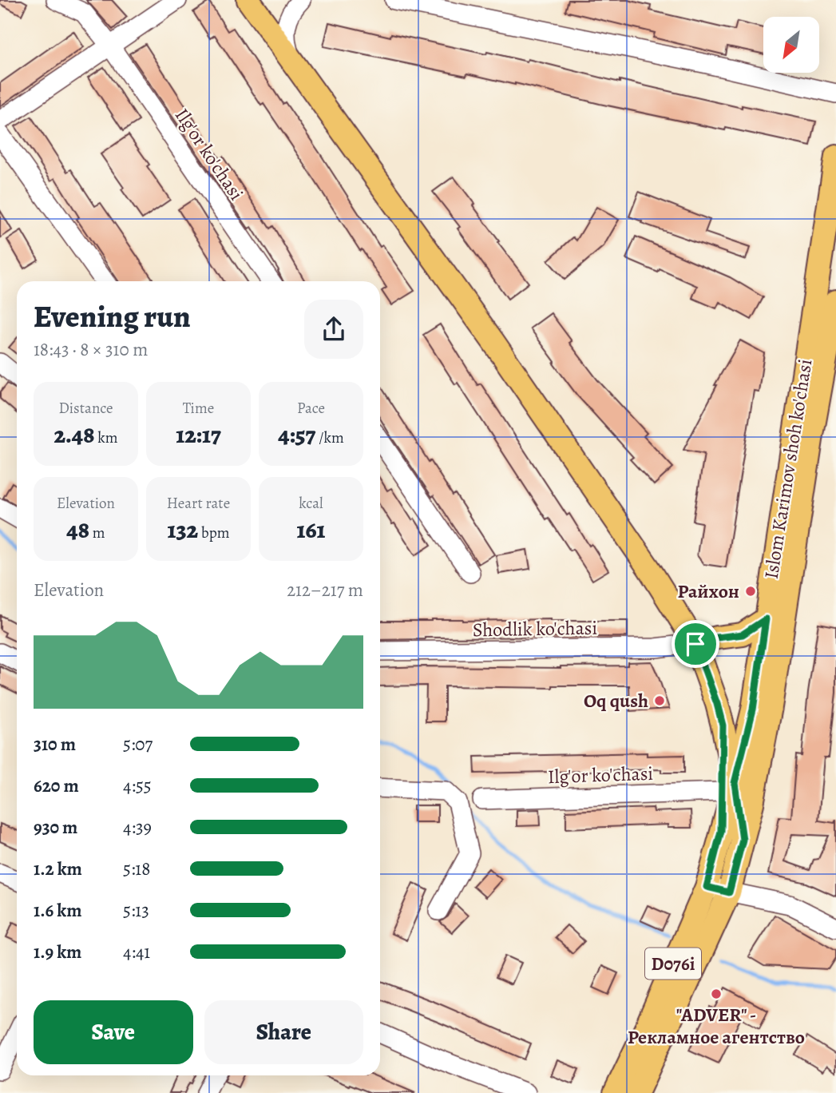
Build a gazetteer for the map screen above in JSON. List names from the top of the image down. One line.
{"streets":{"main road":["Islom Karimov shoh ko'chasi","D076i"],"street":["Ilg'or ko'chasi","Shodlik ko'chasi"]},"crossings":[["Ilg'or ko'chasi","Islom Karimov shoh ko'chasi"],["Ilg'or ko'chasi","D076i"],["Islom Karimov shoh ko'chasi","D076i"]],"places":["Райхон","Oq qush","\"ADVER\" - Рекламное агентство"],"north":"bottom left","page":{"heading":["Evening run","18:43 · 8 × 310 m"],"stats":[["Distance","2.48 km"],["Time","12:17"],["Pace","4:57 /km"],["Elevation","48 m"],["Heart rate","132 bpm"],["kcal","161"]],"chart":["Elevation","212–217 m"],"list":[{"name":"310 m","note":"5:07"},{"name":"620 m","note":"4:55"},{"name":"930 m","note":"4:39"},{"name":"1.2 km","note":"5:18"},{"name":"1.6 km","note":"5:13"},{"name":"1.9 km","note":"4:41"}],"buttons":["Save","Share"]}}
